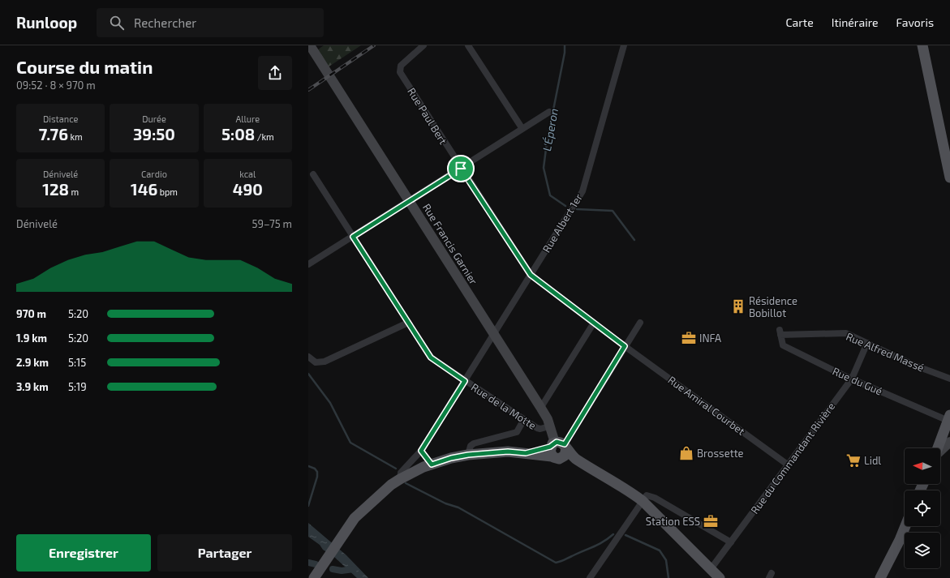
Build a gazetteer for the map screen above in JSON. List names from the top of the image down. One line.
{"streets":{"street":["Rue Paul Bert","Rue Albert 1er","Rue Francis Garnier","Rue Alfred Massé","Rue du Gué","Rue Amiral Courbet","Rue de la Motte","Rue du Commandant Rivière"]},"crossings":[["Rue Paul Bert","Rue Albert 1er"],["Rue Paul Bert","Rue Amiral Courbet"],["Rue Albert 1er","Rue Francis Garnier"],["Rue Albert 1er","Rue de la Motte"],["Rue Francis Garnier","Rue de la Motte"],["Rue Alfred Massé","Rue du Gué"],["Rue Alfred Massé","Rue du Commandant Rivière"],["Rue du Gué","Rue du Commandant Rivière"],["Rue Amiral Courbet","Rue du Commandant Rivière"]],"water":["L'Éperon"],"places":{"building":["Résidence Bobillot"],"office":["INFA","Station ESS"],"shop":["Brossette"],"supermarket":["Lidl"]},"north":"left","page":{"header":"Runloop","search":"Rechercher","nav":["Carte","Itinéraire","Favoris"],"heading":["Course du matin","09:52 · 8 × 970 m"],"stats":[["Distance","7.76 km"],["Durée","39:50"],["Allure","5:08 /km"],["Dénivelé","128 m"],["Cardio","146 bpm"],["kcal","490"]],"chart":["Dénivelé","59–75 m"],"list":[{"name":"970 m","note":"5:20"},{"name":"1.9 km","note":"5:20"},{"name":"2.9 km","note":"5:15"},{"name":"3.9 km","note":"5:19"}],"buttons":["Enregistrer","Partager"]}}
